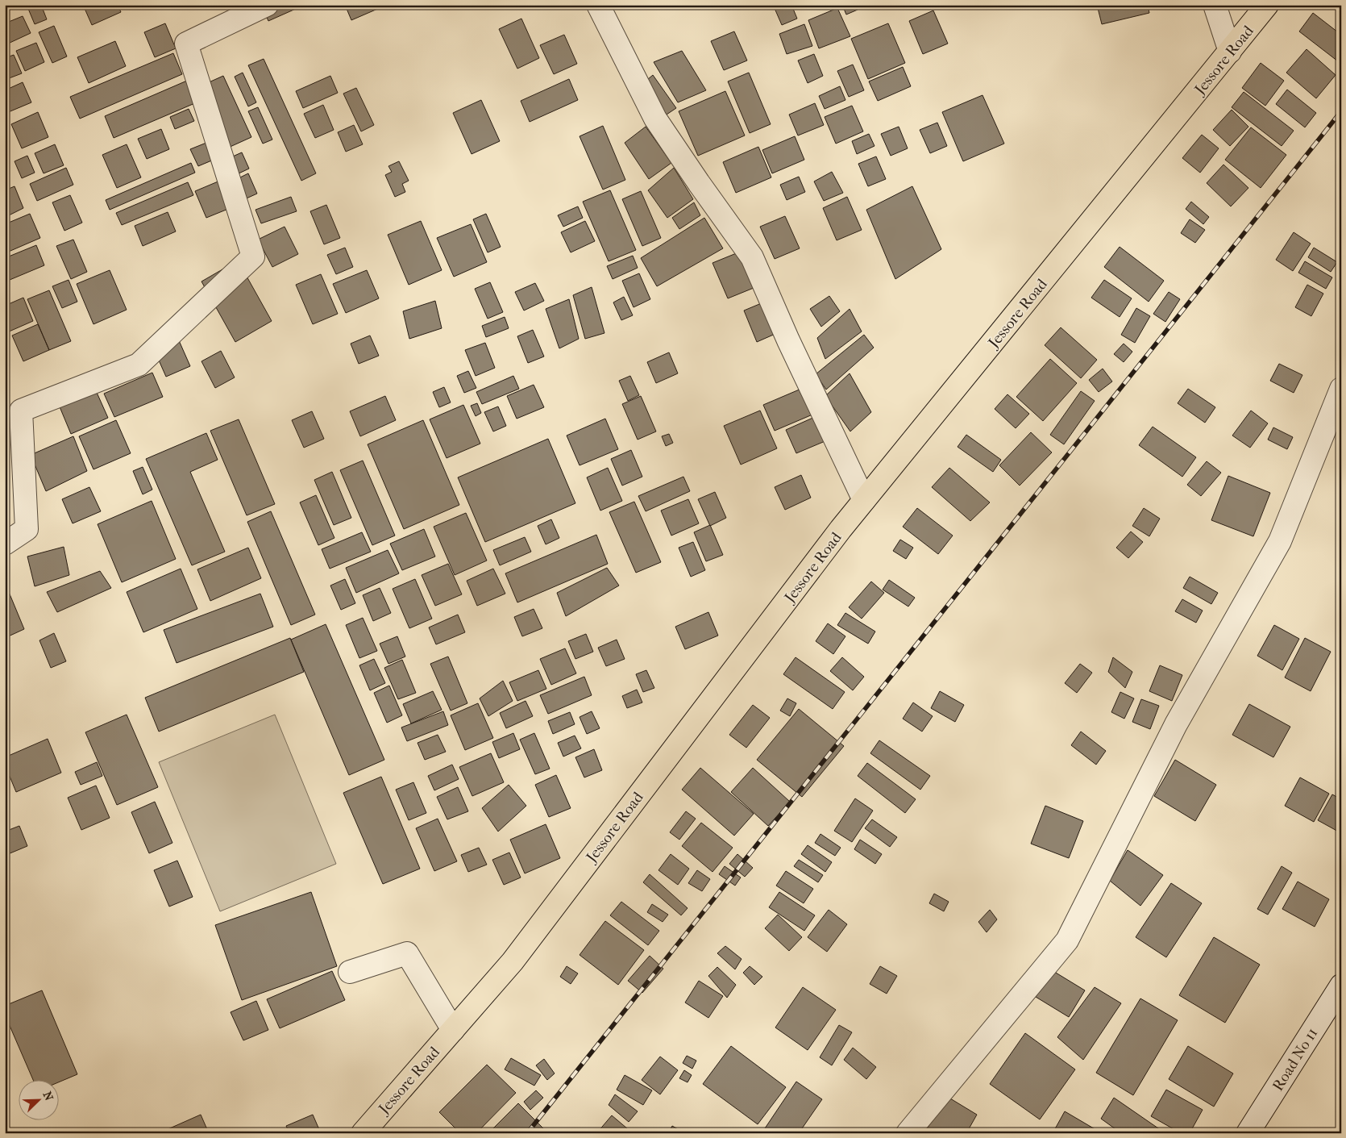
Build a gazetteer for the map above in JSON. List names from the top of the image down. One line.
{"streets":{"highway":["Jessore Road"],"street":["Road No 11"]},"north":"top right"}
